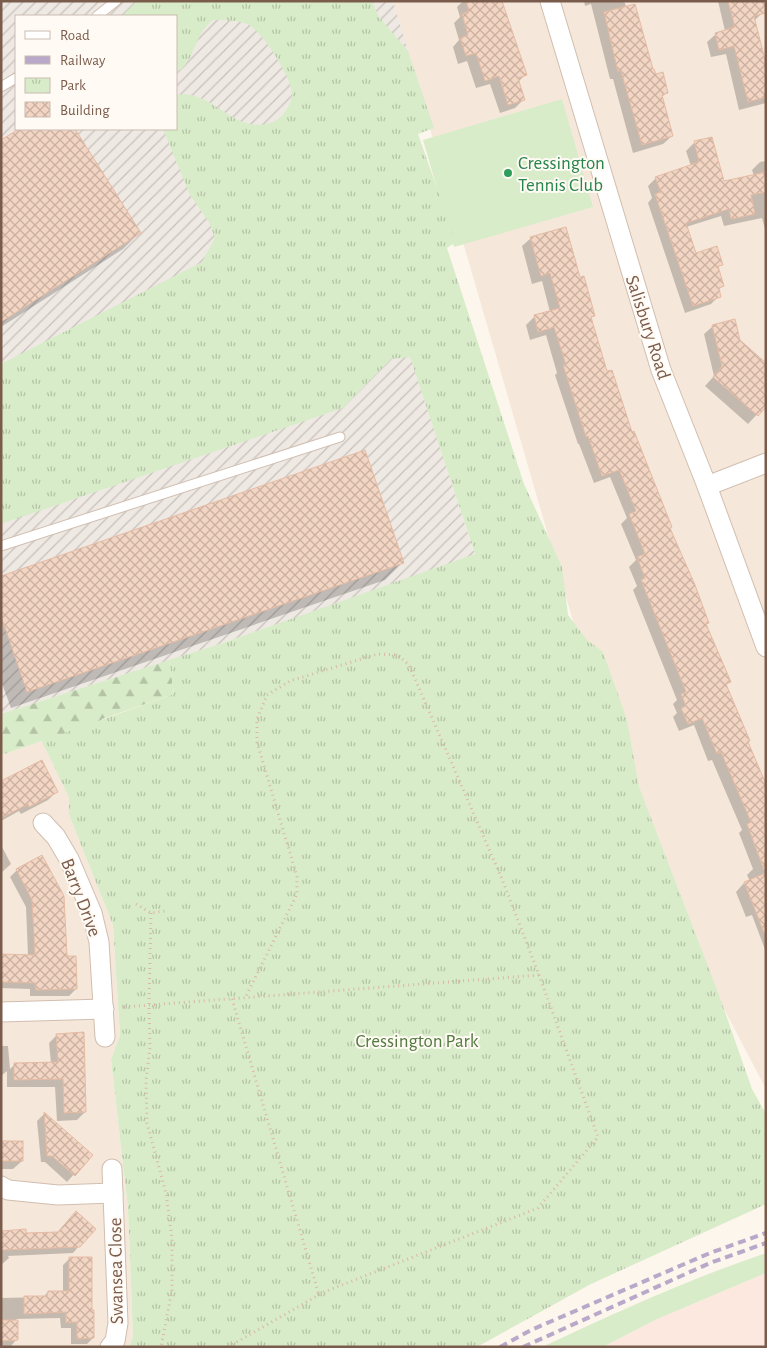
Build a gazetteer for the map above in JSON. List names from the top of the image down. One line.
{"streets":{"street":["Salisbury Road","Barry Drive","Swansea Close"]},"parks":["Cressington Park"],"places":["Cressington Tennis Club"],"legend":["Road","Railway","Park","Building"]}
